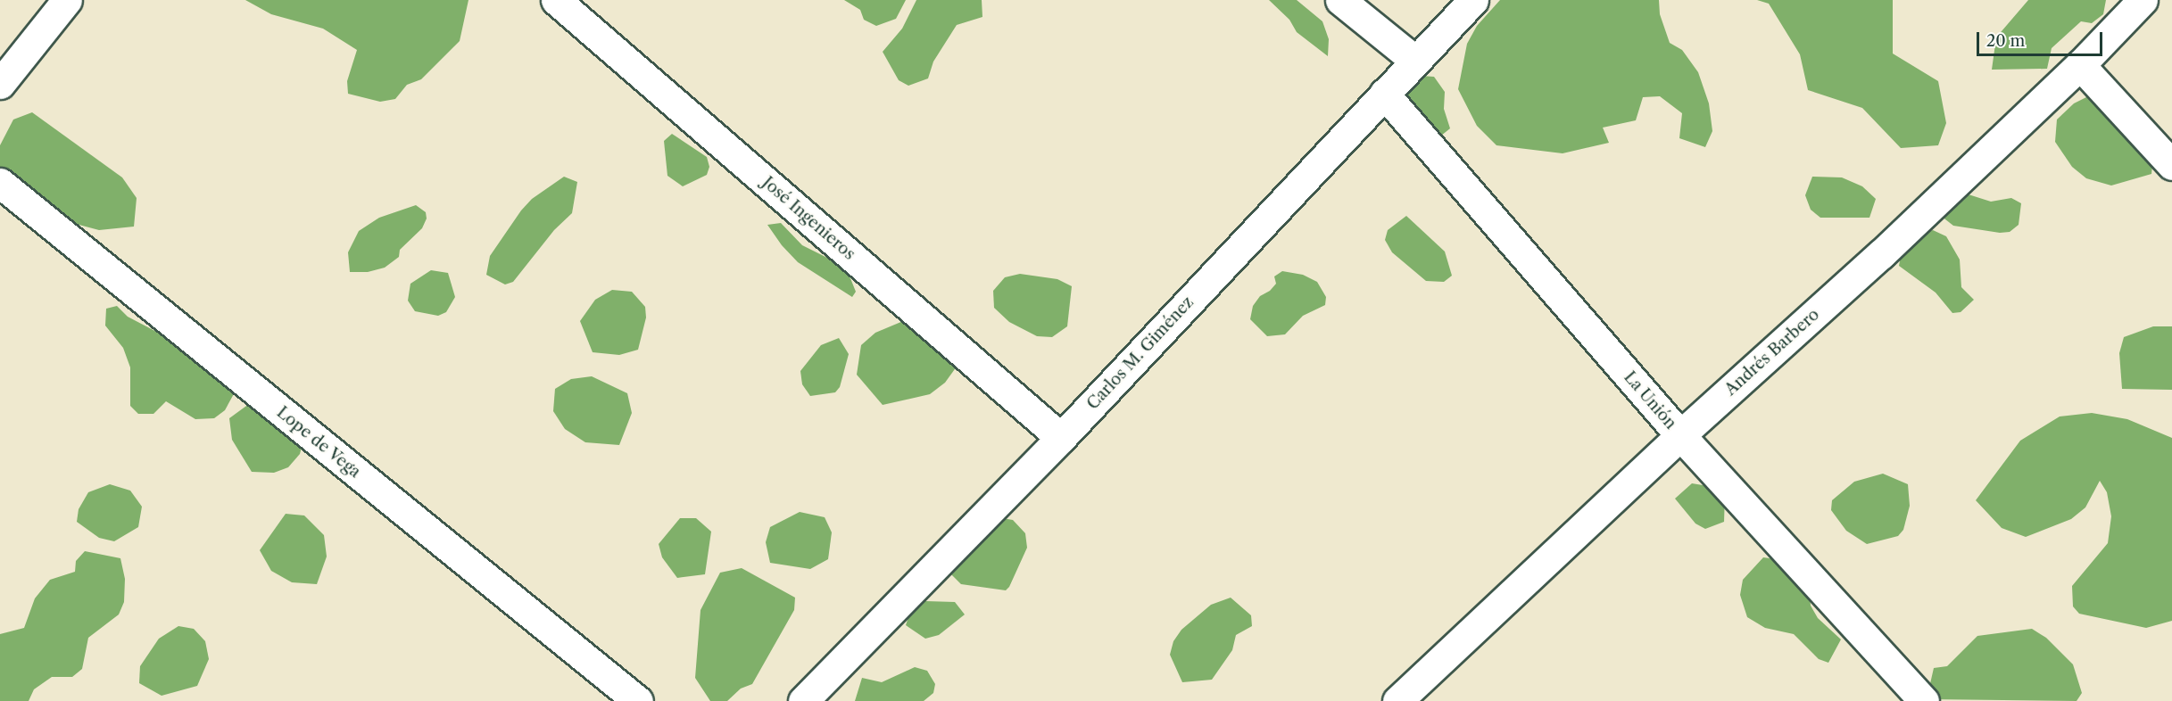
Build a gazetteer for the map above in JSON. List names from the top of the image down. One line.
{"streets":{"street":["José Ingenieros","Andrés Barbero","Carlos M. Giménez","La Unión","Lope de Vega"]},"crossings":[["José Ingenieros","Carlos M. Giménez"],["Andrés Barbero","La Unión"],["Carlos M. Giménez","La Unión"]],"scale_bar":"20 m"}
